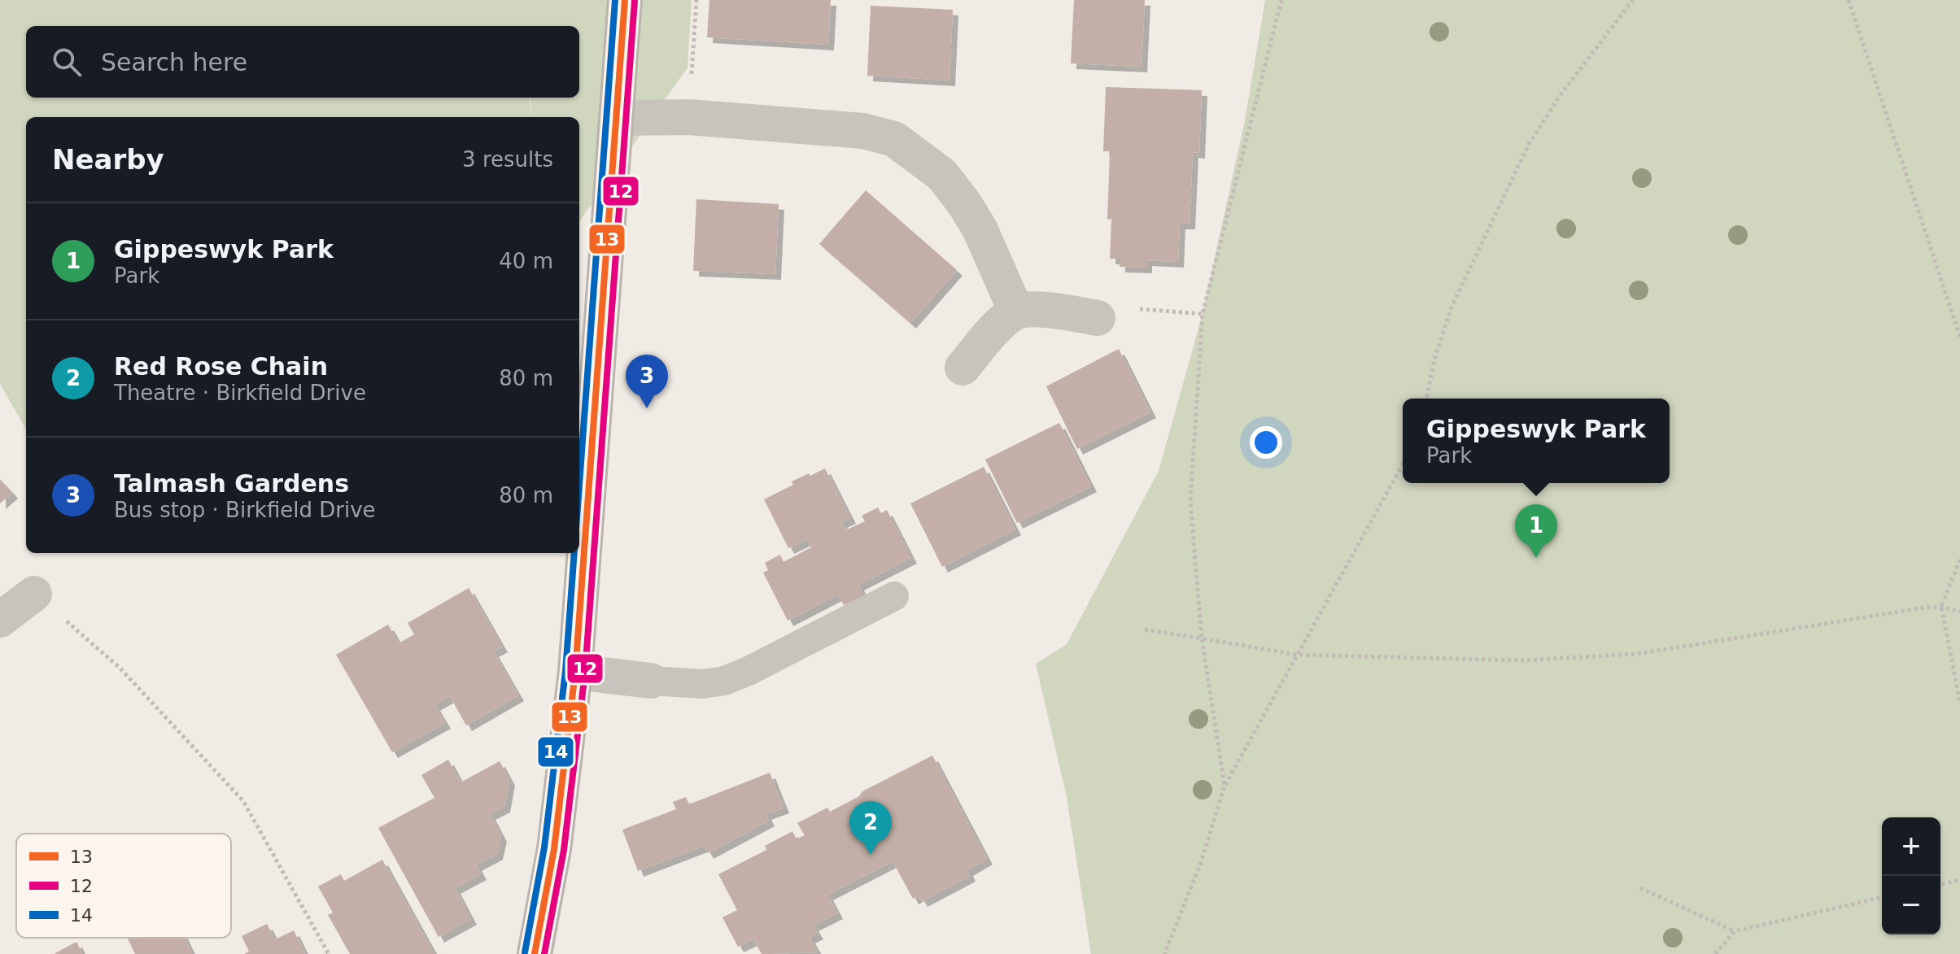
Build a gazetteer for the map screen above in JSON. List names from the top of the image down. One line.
{"lines":["transit line 13","transit line 14","transit line 12"],"legend":["13","12","14"],"page":{"search":"Search here","heading":["Nearby","3 results"],"list":[{"mark":"1","name":"Gippeswyk Park","note":"Park","value":"40 m"},{"mark":"2","name":"Red Rose Chain","note":"Theatre · Birkfield Drive","value":"80 m"},{"mark":"3","name":"Talmash Gardens","note":"Bus stop · Birkfield Drive","value":"80 m"}],"pins":["3","1","2"],"popup":["Gippeswyk Park","Park"],"map_buttons":["+","−"]}}
